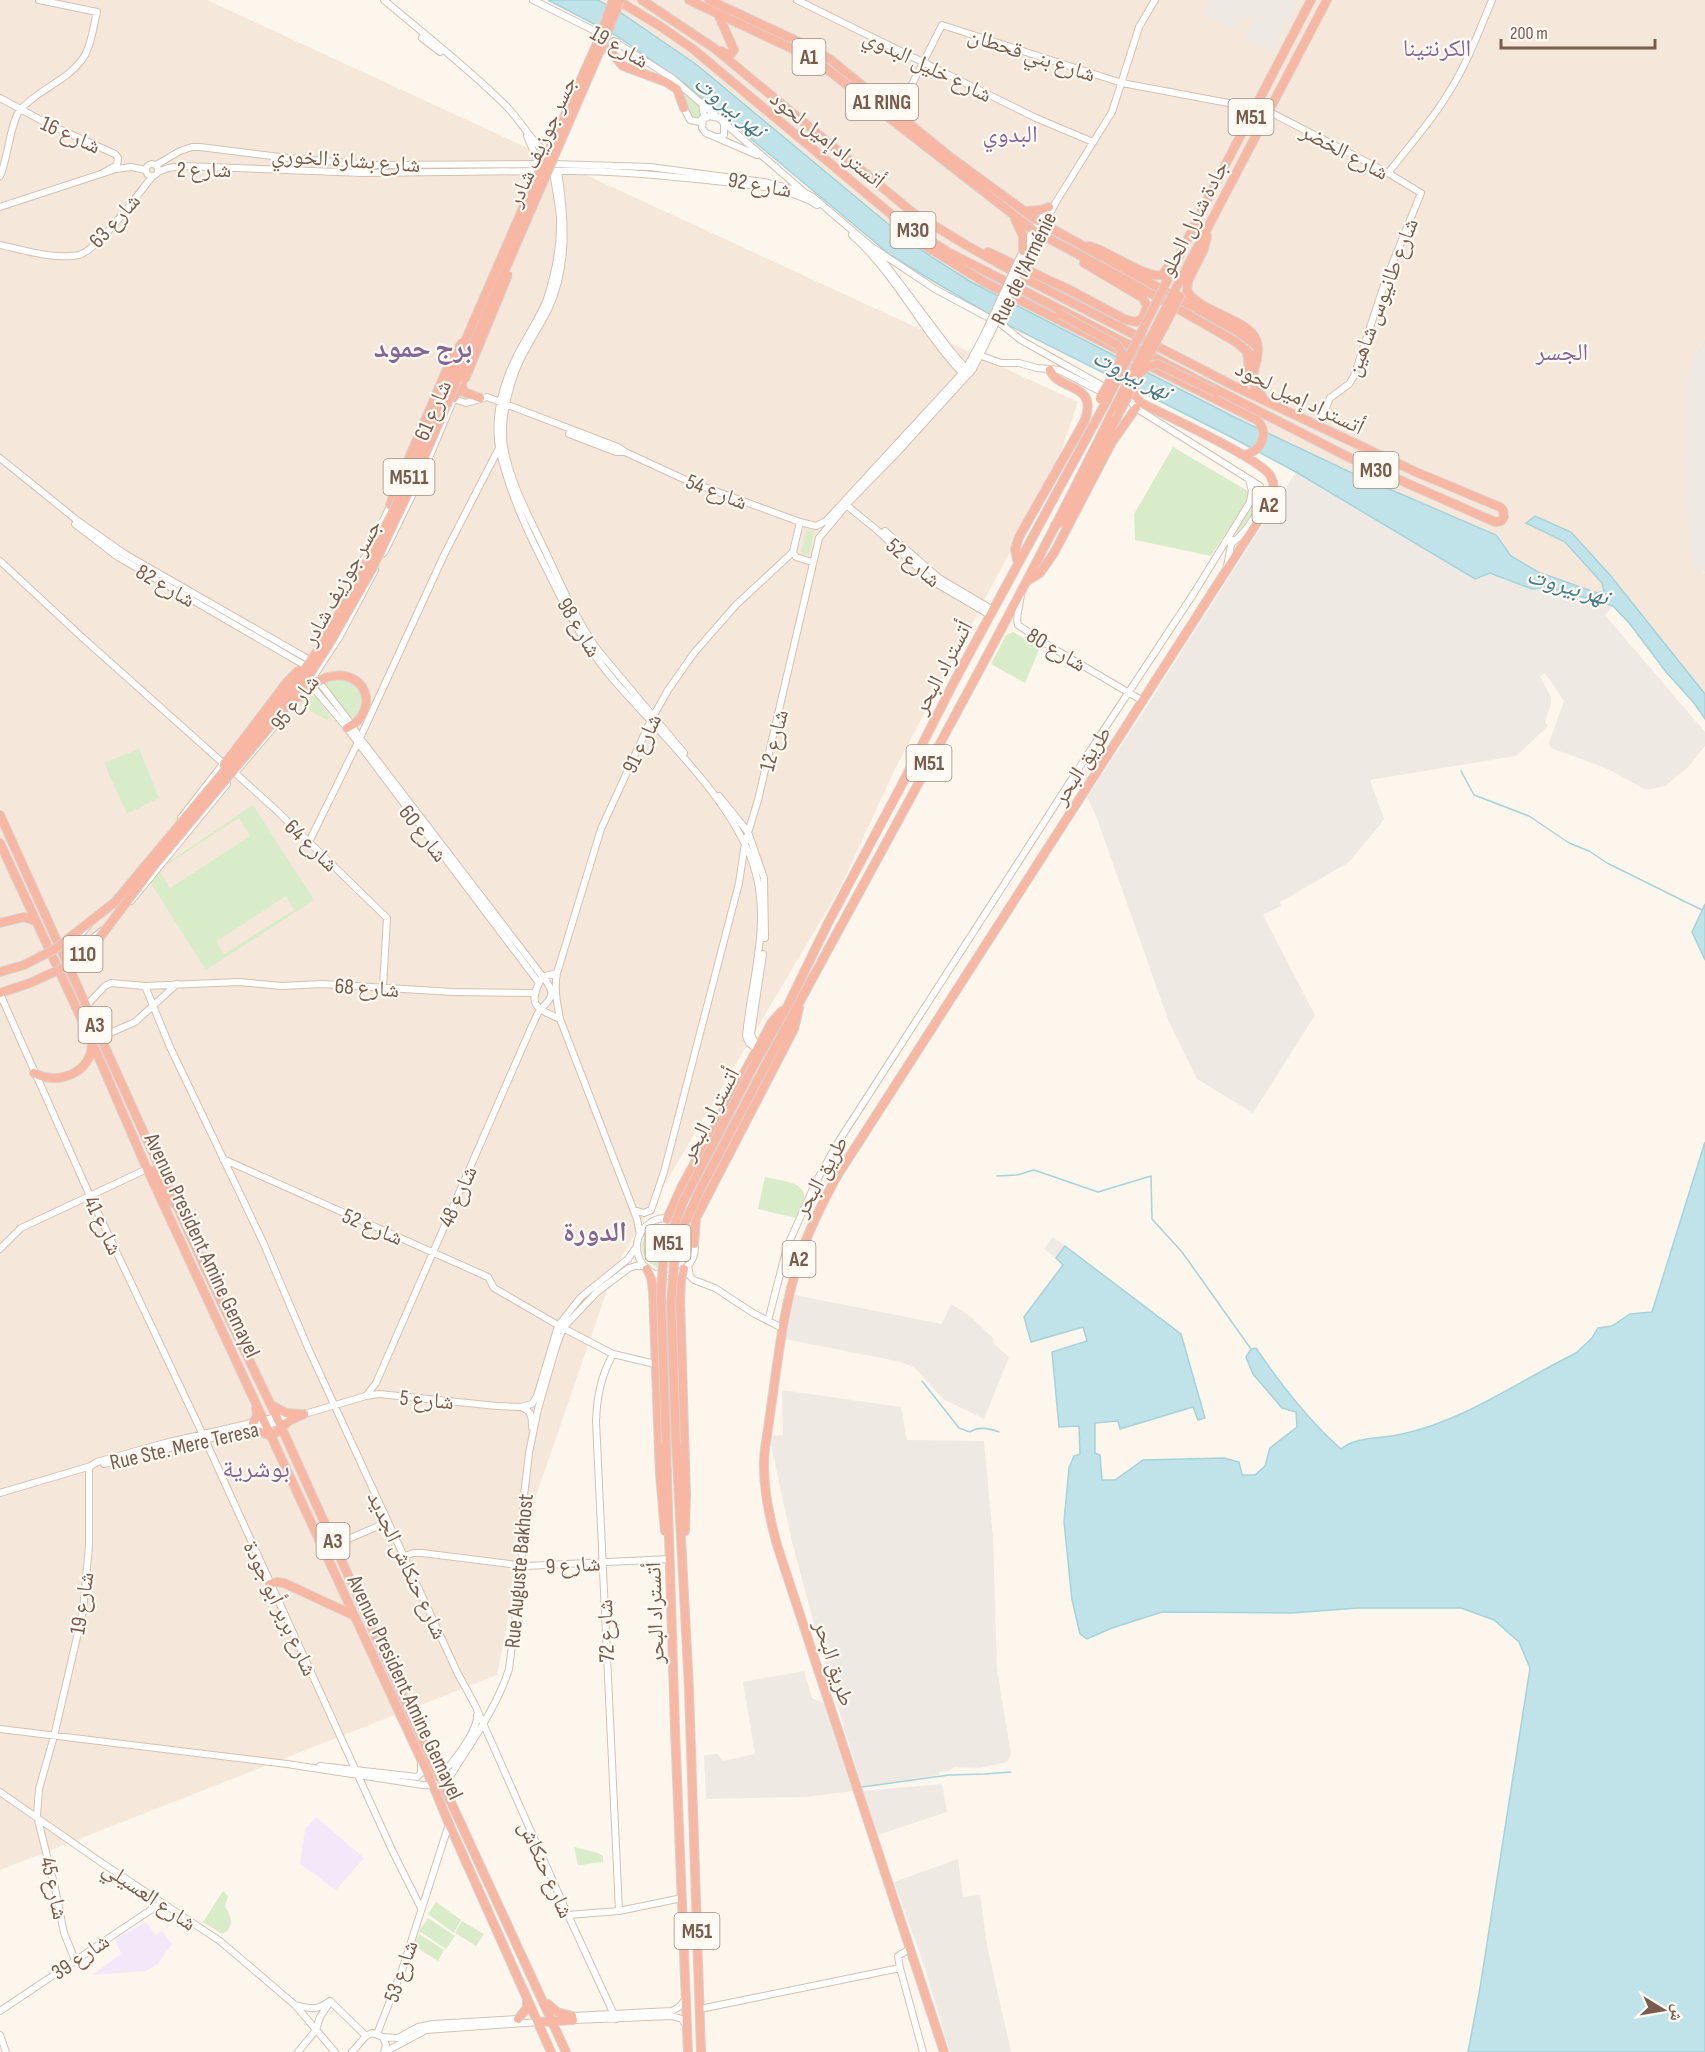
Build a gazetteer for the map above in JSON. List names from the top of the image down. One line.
{"streets":{"highway":["A1","A1 RING","M51","أتستراد إميل لحود","جسر جوزيف شادر","جادة شارل الحلو","M30","M511","A2","أتستراد البحر","طريق البحر","110","A3","Avenue President Amine Gemayel"],"street":["شارع 19","شارع بني قحطان","شارع خليل البدوي","شارع 16","شارع الخضر","شارع بشارة الخوري","شارع 2","شارع 92","شارع 63","Rue de l'Arménie","شارع طانيوس شاهين","شارع 61","شارع 54","شارع 52","شارع 82","شارع 98","شارع 80","شارع 95","شارع 12","شارع 91","شارع 60","شارع 64","شارع 68","شارع 48","شارع 41","شارع 5","Rue Ste. Mere Teresa","شارع 9","شارع حنكاش الجديد","Rue Auguste Bakhost","شارع بربر أبو جودة","شارع 72","شارع حنكاش","شارع 45","شارع العسيلي","شارع 39","شارع 53"]},"crossings":[["شارع 19","شارع 92"],["شارع 19","Rue Ste. Mere Teresa"],["شارع 19","شارع 45"],["شارع 19","شارع العسيلي"],["شارع بني قحطان","شارع خليل البدوي"],["شارع بني قحطان","Rue de l'Arménie"],["A1","A1 RING"],["شارع خليل البدوي","Rue de l'Arménie"],["A1 RING","Rue de l'Arménie"],["M51","جادة شارل الحلو"],["M51","أتستراد البحر"],["أتستراد إميل لحود","جسر جوزيف شادر"],["أتستراد إميل لحود","شارع طانيوس شاهين"],["جسر جوزيف شادر","110"],["شارع الخضر","جادة شارل الحلو"],["شارع الخضر","شارع طانيوس شاهين"],["شارع بشارة الخوري","شارع 2"],["شارع بشارة الخوري","شارع 92"],["شارع بشارة الخوري","شارع 63"],["شارع بشارة الخوري","شارع 61"],["شارع 2","شارع 92"],["شارع 2","شارع 63"],["شارع 2","شارع 61"],["شارع 92","شارع 61"],["شارع 92","شارع 98"],["شارع 92","شارع 95"],["شارع 92","شارع 12"],["جادة شارل الحلو","أتستراد البحر"],["Rue de l'Arménie","شارع 12"],["شارع 61","شارع 82"],["شارع 61","شارع 64"],["شارع 61","A3"],["شارع 54","شارع 98"],["شارع 54","شارع 12"],["A2","طريق البحر"],["شارع 52","أتستراد البحر"],["شارع 52","شارع 12"],["شارع 52","شارع 48"],["شارع 52","شارع حنكاش الجديد"],["شارع 52","Rue Auguste Bakhost"],["شارع 52","شارع 72"],["شارع 98","شارع 95"],["شارع 98","شارع 12"],["شارع 98","شارع 91"],["شارع 80","أتستراد البحر"],["أتستراد البحر","شارع 9"],["شارع 95","شارع 60"],["شارع 95","شارع 64"],["شارع 95","A3"],["شارع 91","Rue Auguste Bakhost"],["شارع 60","شارع 48"],["شارع 64","شارع 68"],["110","شارع 41"],["شارع 68","A3"],["شارع 68","شارع حنكاش الجديد"],["A3","Avenue President Amine Gemayel"],["شارع 48","شارع 5"],["شارع 41","Rue Ste. Mere Teresa"],["شارع 41","شارع بربر أبو جودة"],["Avenue President Amine Gemayel","Rue Ste. Mere Teresa"],["Avenue President Amine Gemayel","Rue Auguste Bakhost"],["Avenue President Amine Gemayel","شارع 53"],["شارع 5","شارع حنكاش الجديد"],["شارع 5","Rue Auguste Bakhost"],["Rue Ste. Mere Teresa","شارع بربر أبو جودة"],["شارع 9","شارع حنكاش الجديد"],["شارع 9","Rue Auguste Bakhost"],["شارع 9","شارع 72"],["شارع حنكاش الجديد","Rue Auguste Bakhost"],["شارع حنكاش الجديد","شارع حنكاش"],["Rue Auguste Bakhost","شارع حنكاش"],["شارع بربر أبو جودة","شارع 53"],["شارع 45","شارع العسيلي"],["شارع 45","شارع 39"],["شارع العسيلي","شارع 39"]],"districts":["الكرنتينا","البدوي","برج حموﺪ","الجسر","الدورة","بوشرية"],"water":["نهر بيروت"],"scale_bar":"200 m","north":"right"}
